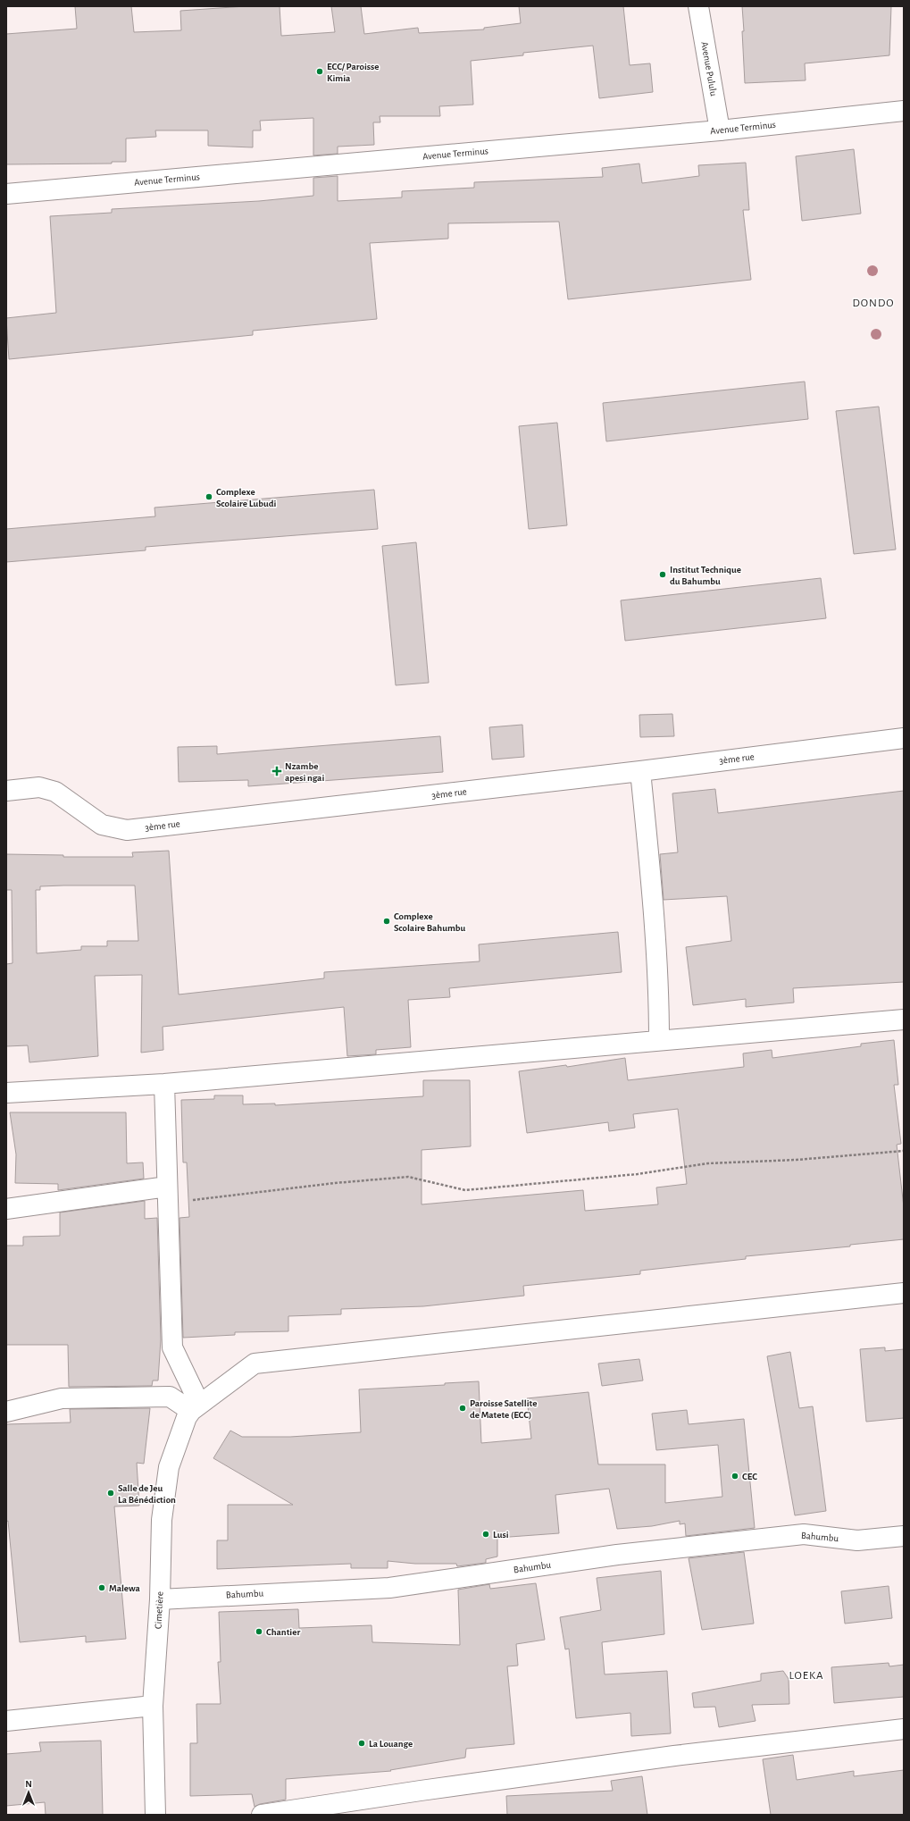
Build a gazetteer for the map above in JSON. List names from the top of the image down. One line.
{"streets":{"street":["Avenue Pululu","Avenue Terminus","3ème rue","Bahumbu","Cimetière"]},"crossings":[["Avenue Pululu","Avenue Terminus"],["Bahumbu","Cimetière"]],"districts":["DONDO","LOEKA"],"places":{"other":["ECC/ Paroisse Kimia","Complexe Scolaire Lubudi","Institut Technique du Bahumbu","Complexe Scolaire Bahumbu","Paroisse Satellite de Matete (ECC)","CEC","Salle de Jeu La Bénédiction","Lusi","Malewa","Chantier","La Louange"],"health":["Nzambe apesi ngai"]},"north":"top"}
